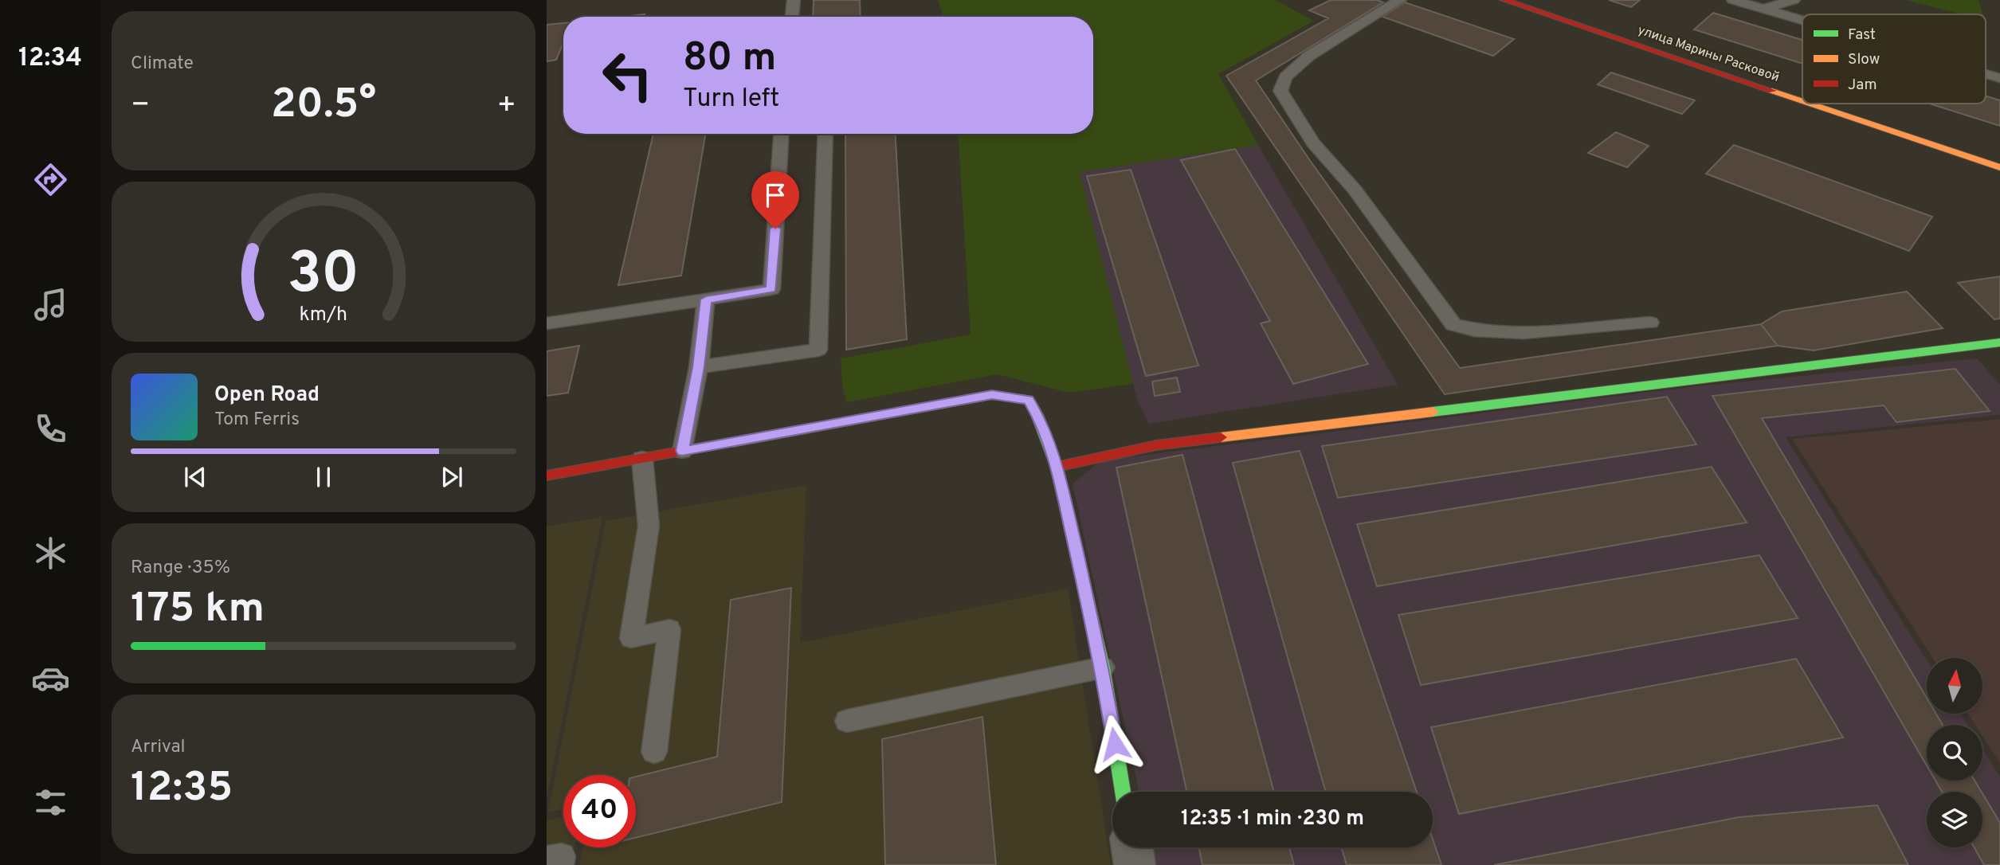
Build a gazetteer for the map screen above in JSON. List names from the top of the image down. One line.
{"streets":{"street":["улица Марины Расковой"]},"legend":["Fast","Slow","Jam"],"north":"top","page":{"tabs":"12:34","tile":["Climate",["Range · 35%","175 km"],["Arrival","12:35"]],"turn":["80 m","Turn left"],"heat":["−","20.5°","+"],"song":["Open Road","Tom Ferris"],"limit":"40","trip":"12:35 · 1 min · 230 m","gauge":["30","km/h"]}}
